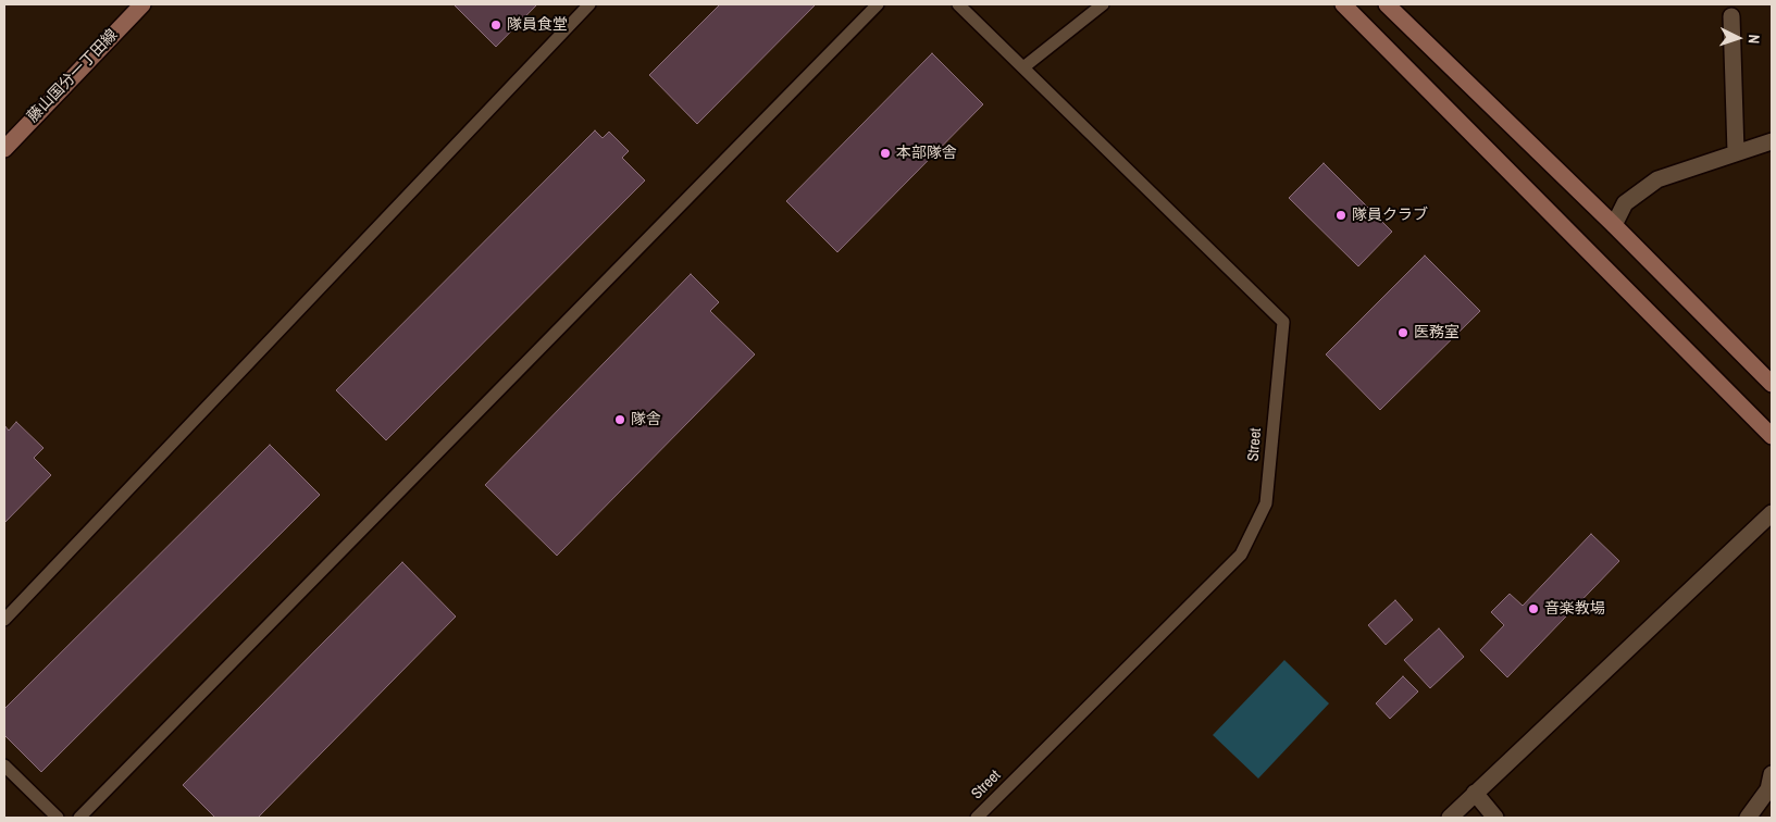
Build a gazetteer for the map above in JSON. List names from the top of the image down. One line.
{"streets":{"street":["藤山国分一丁田線"],"lane":["Street"]},"places":["隊員食堂","本部隊舎","隊員クラブ","医務室","隊舎","音楽教場"],"north":"right"}
